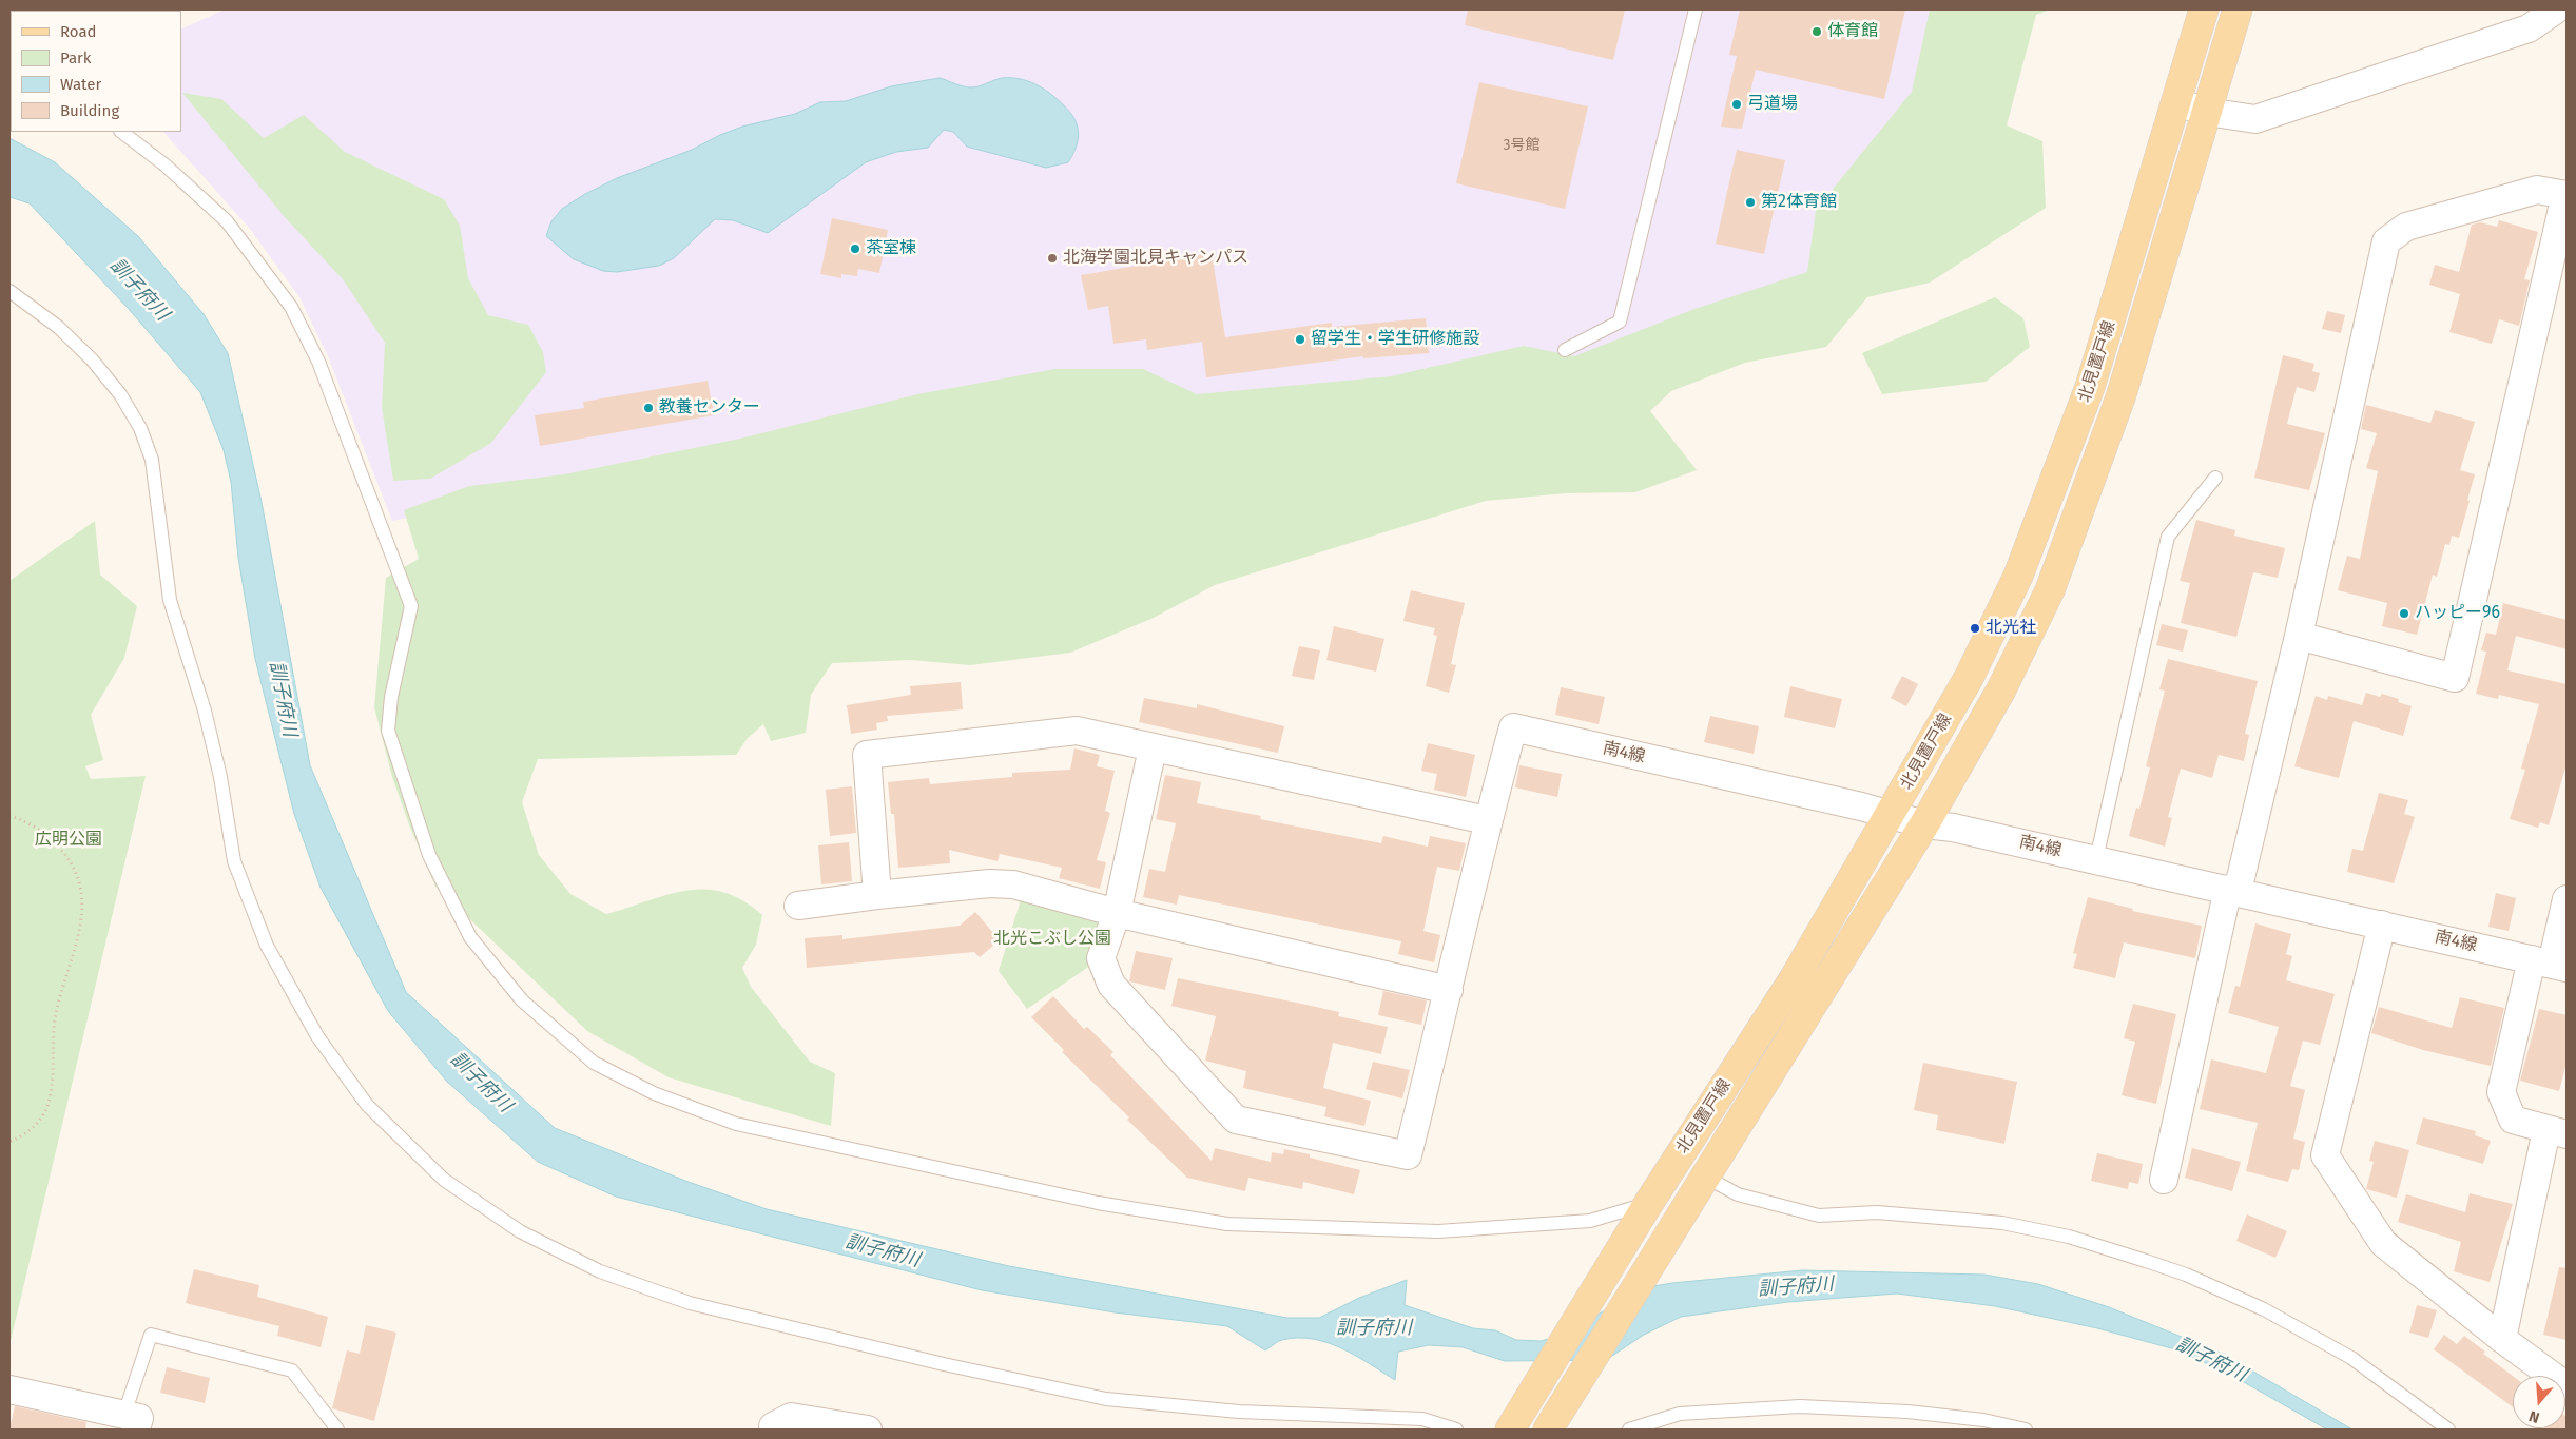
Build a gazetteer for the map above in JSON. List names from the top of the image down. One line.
{"streets":{"main road":["北見置戸線"],"street":["南4線"]},"crossings":[["北見置戸線","南4線"]],"water":["訓子府川"],"parks":["広明公園","北光こぶし公園"],"places":["体育館","弓道場","第2体育館","茶室棟","北海学園北見キャンパス","留学生・学生研修施設","教養センター","ハッピー96","北光社"],"house_numbers":["3号館"],"legend":["Road","Park","Water","Building"],"north":"bottom"}
